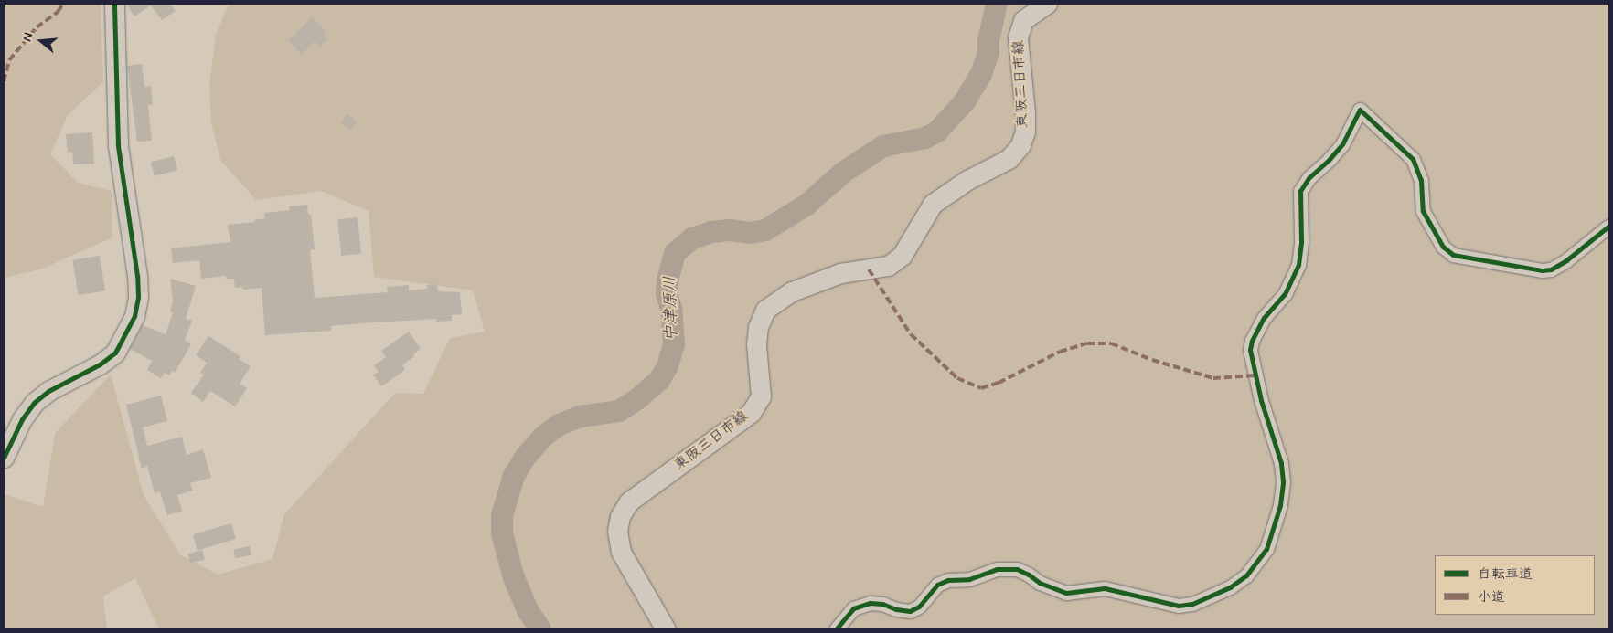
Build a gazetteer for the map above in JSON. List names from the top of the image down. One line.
{"streets":{"main road":["東阪三日市線"]},"water":["中津原川"],"legend":["自転車道","小道"],"north":"left"}
